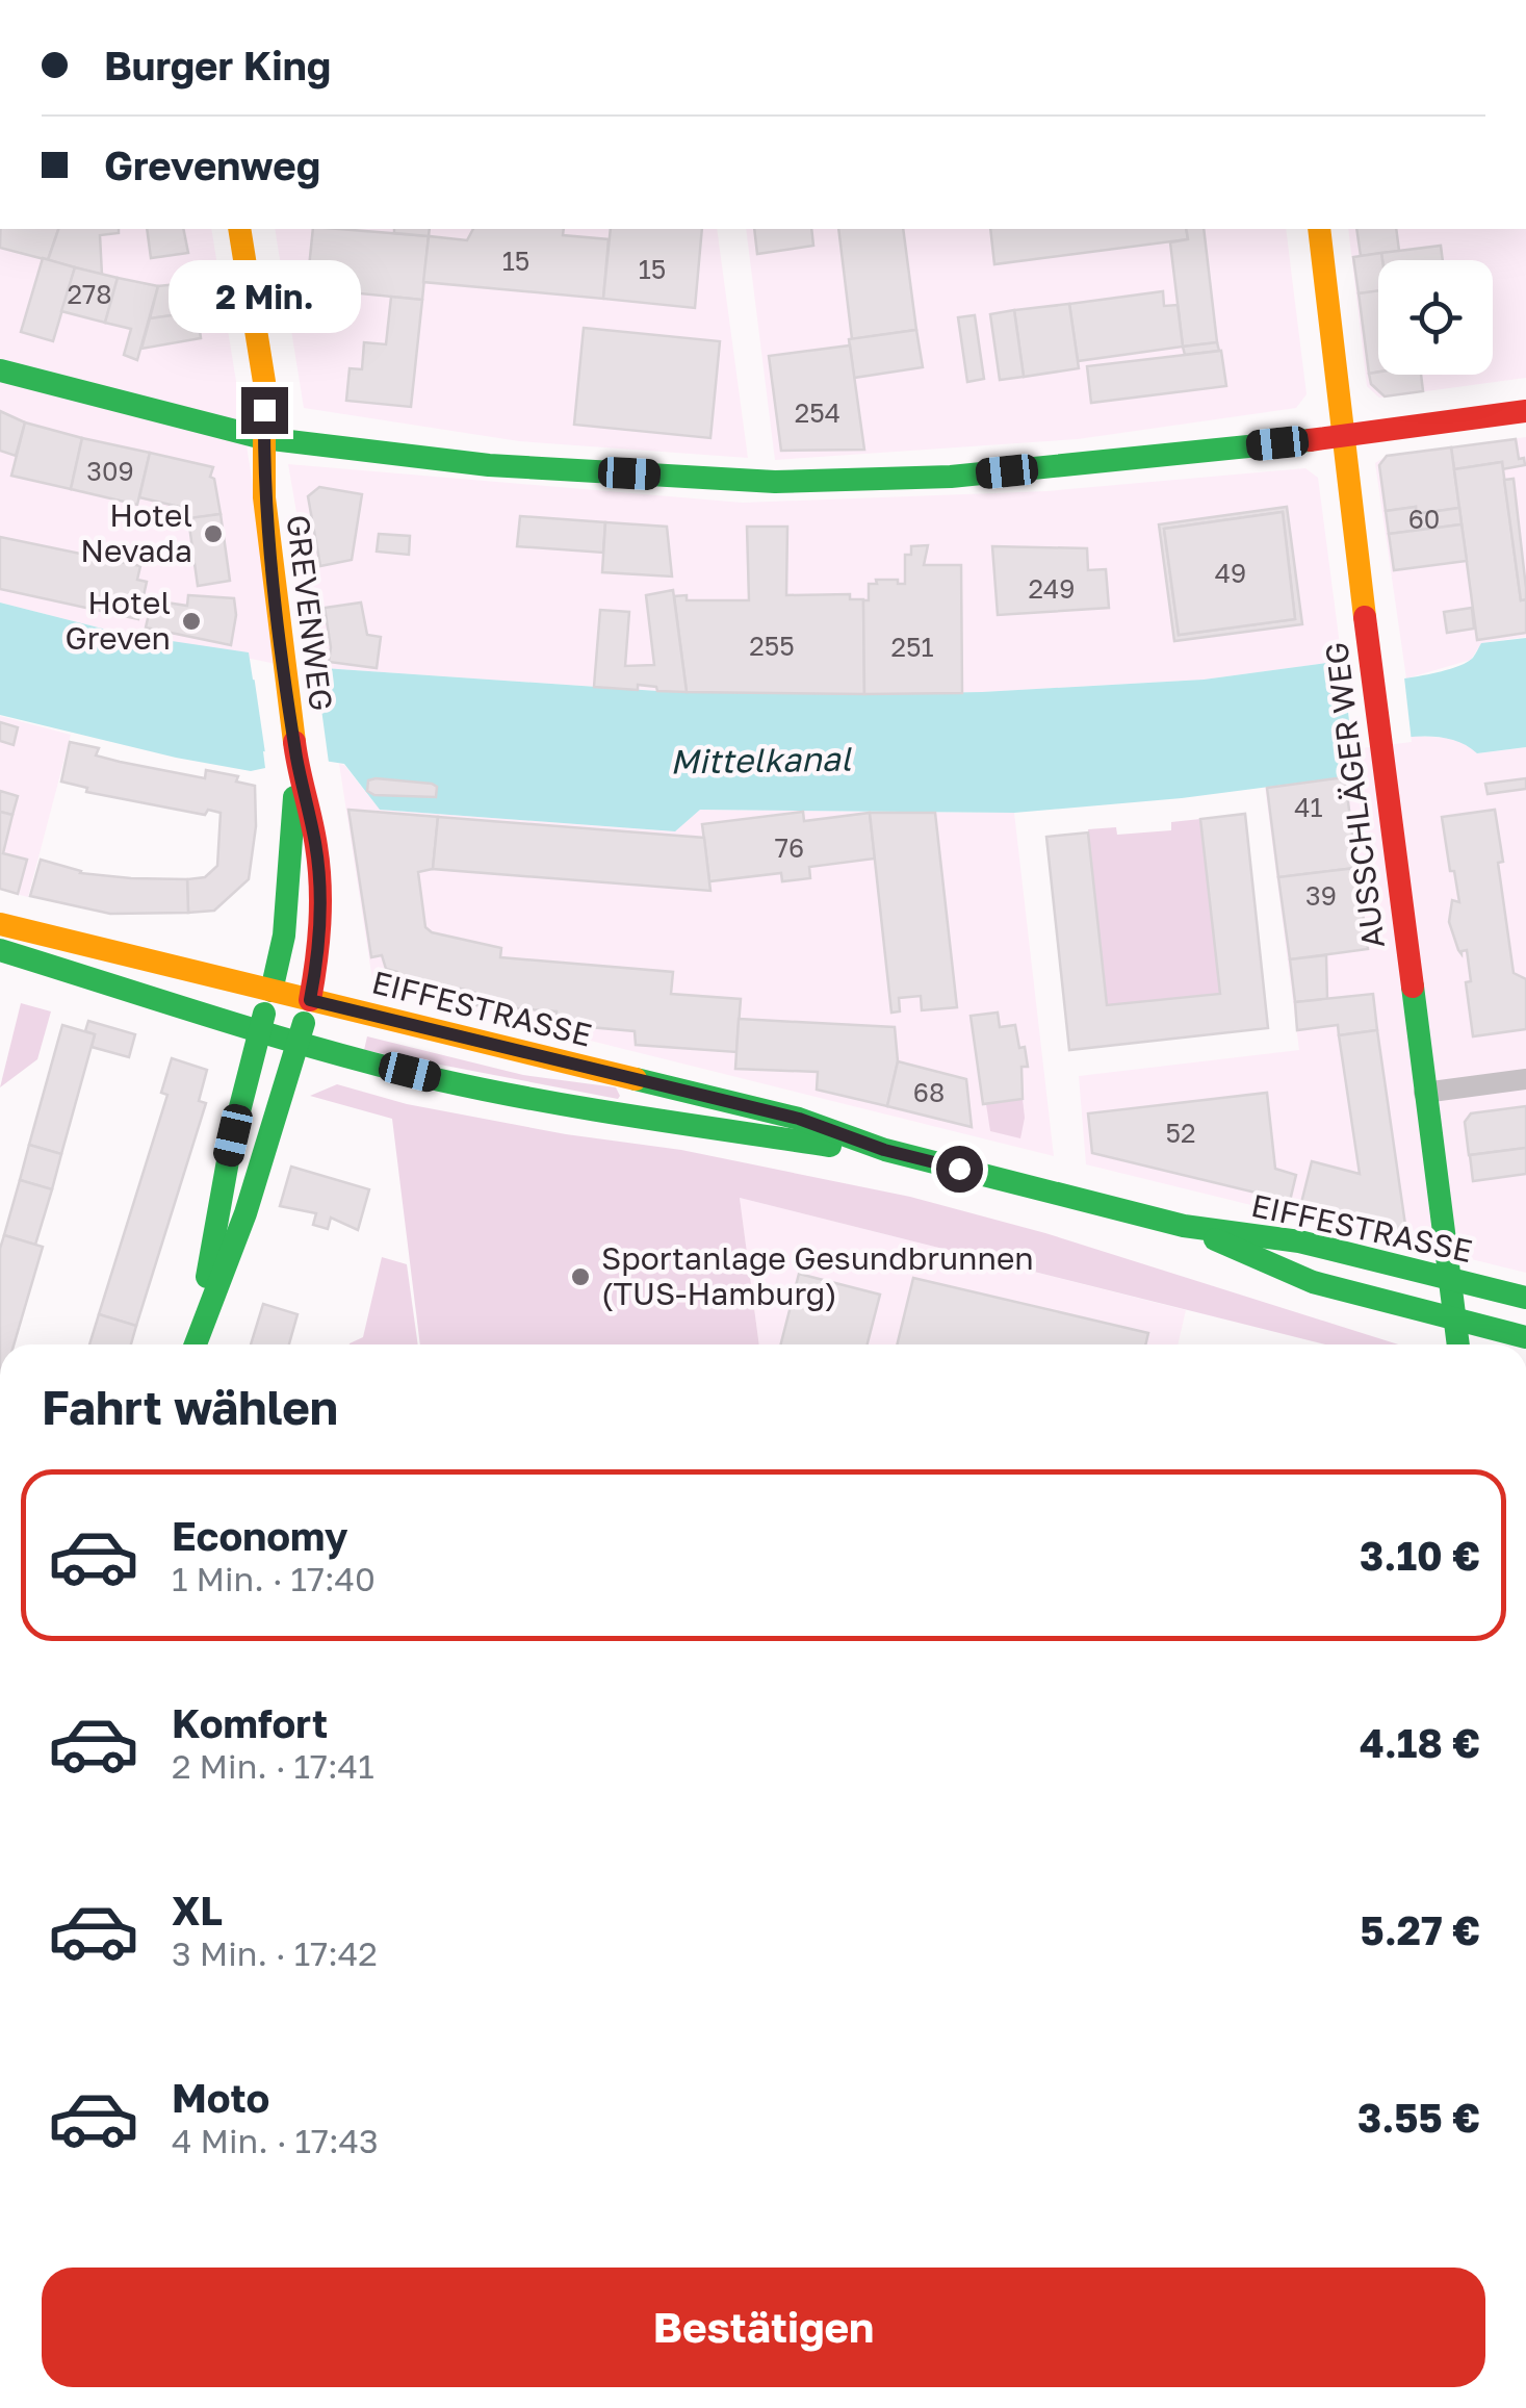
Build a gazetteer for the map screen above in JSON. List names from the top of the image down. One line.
{"streets":{"main road":["GREVENWEG","AUSSCHLÄGER WEG","EIFFESTRASSE"]},"crossings":[["GREVENWEG","EIFFESTRASSE"],["AUSSCHLÄGER WEG","EIFFESTRASSE"]],"water":["Mittelkanal"],"places":["Hotel Nevada","Hotel Greven","Sportanlage Gesundbrunnen (TUS-Hamburg)"],"house_numbers":["15","15","278","254","309","60","49","249","255","251","41","76","39","68","52"],"page":{"banner":["Burger King","Grevenweg"],"bubble":"2 Min.","heading":"Fahrt wählen","list":[{"name":"Economy","note":"1 Min. · 17:40","value":"3.10 €"},{"name":"Komfort","note":"2 Min. · 17:41","value":"4.18 €"},{"name":"XL","note":"3 Min. · 17:42","value":"5.27 €"},{"name":"Moto","note":"4 Min. · 17:43","value":"3.55 €"}],"buttons":"Bestätigen"}}
